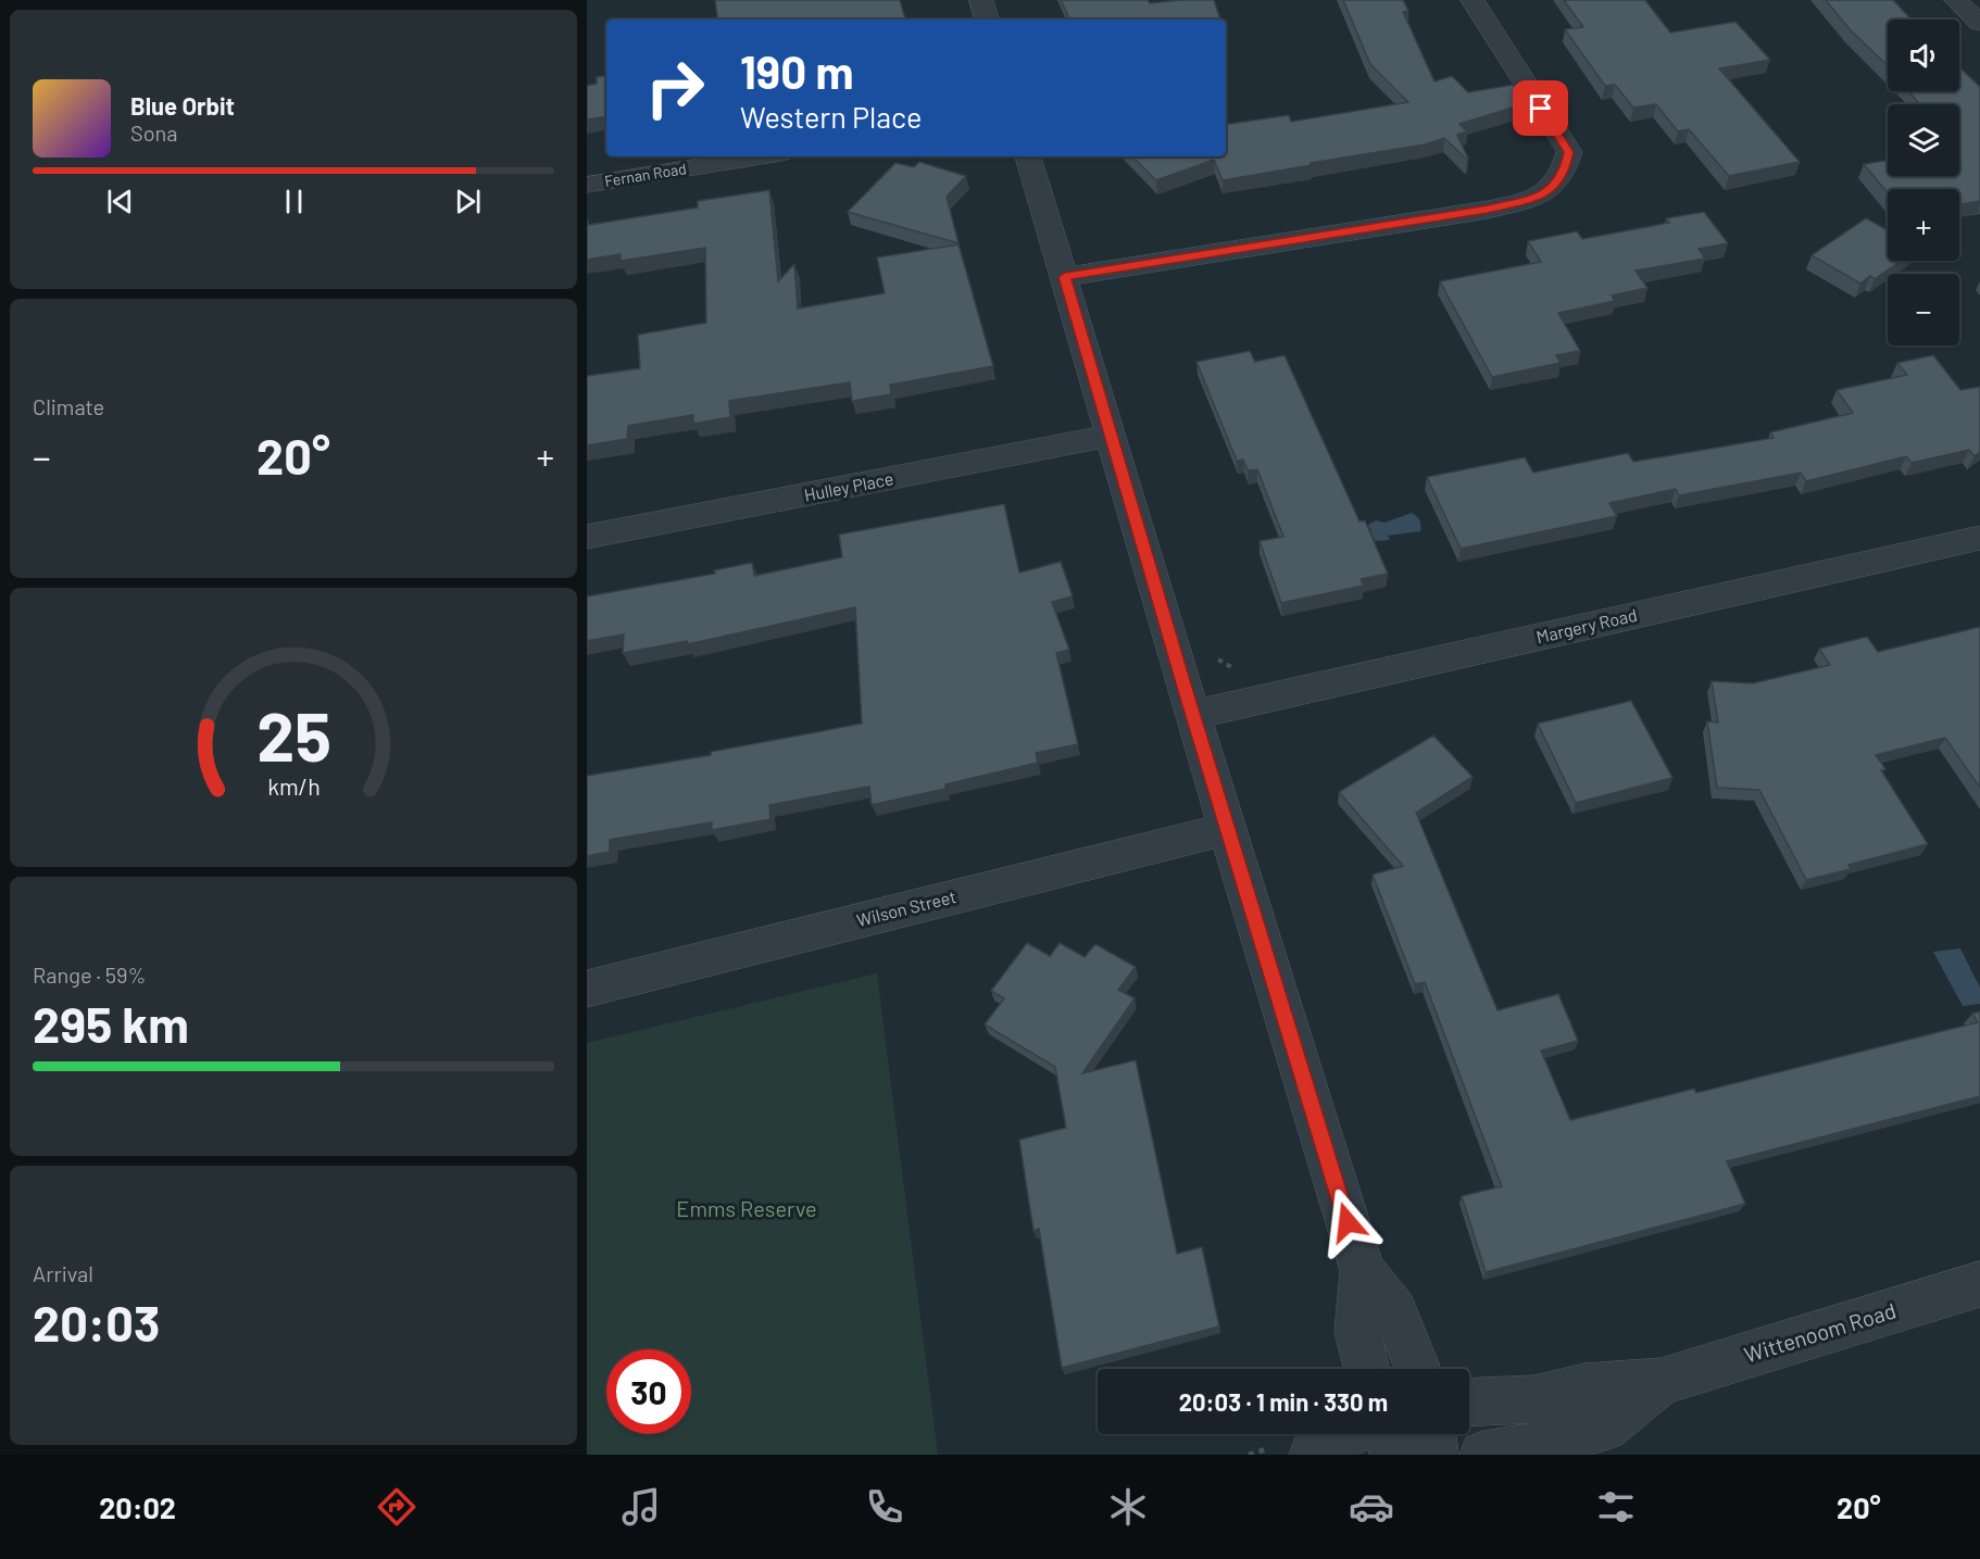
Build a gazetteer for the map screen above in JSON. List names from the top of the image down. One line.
{"streets":{"street":["Fernan Road","Hulley Place","Margery Road","Wilson Street","Wittenoom Road"]},"parks":["Emms Reserve"],"page":{"map_buttons":["+","−"],"turn":["190 m","Western Place"],"song":["Blue Orbit","Sona"],"tile":["Climate",["Range · 59%","295 km"],["Arrival","20:03"]],"heat":["−","20°","+"],"limit":"30","trip":"20:03 · 1 min · 330 m","tabs":["20:02","20°"],"gauge":["25","km/h"]}}
